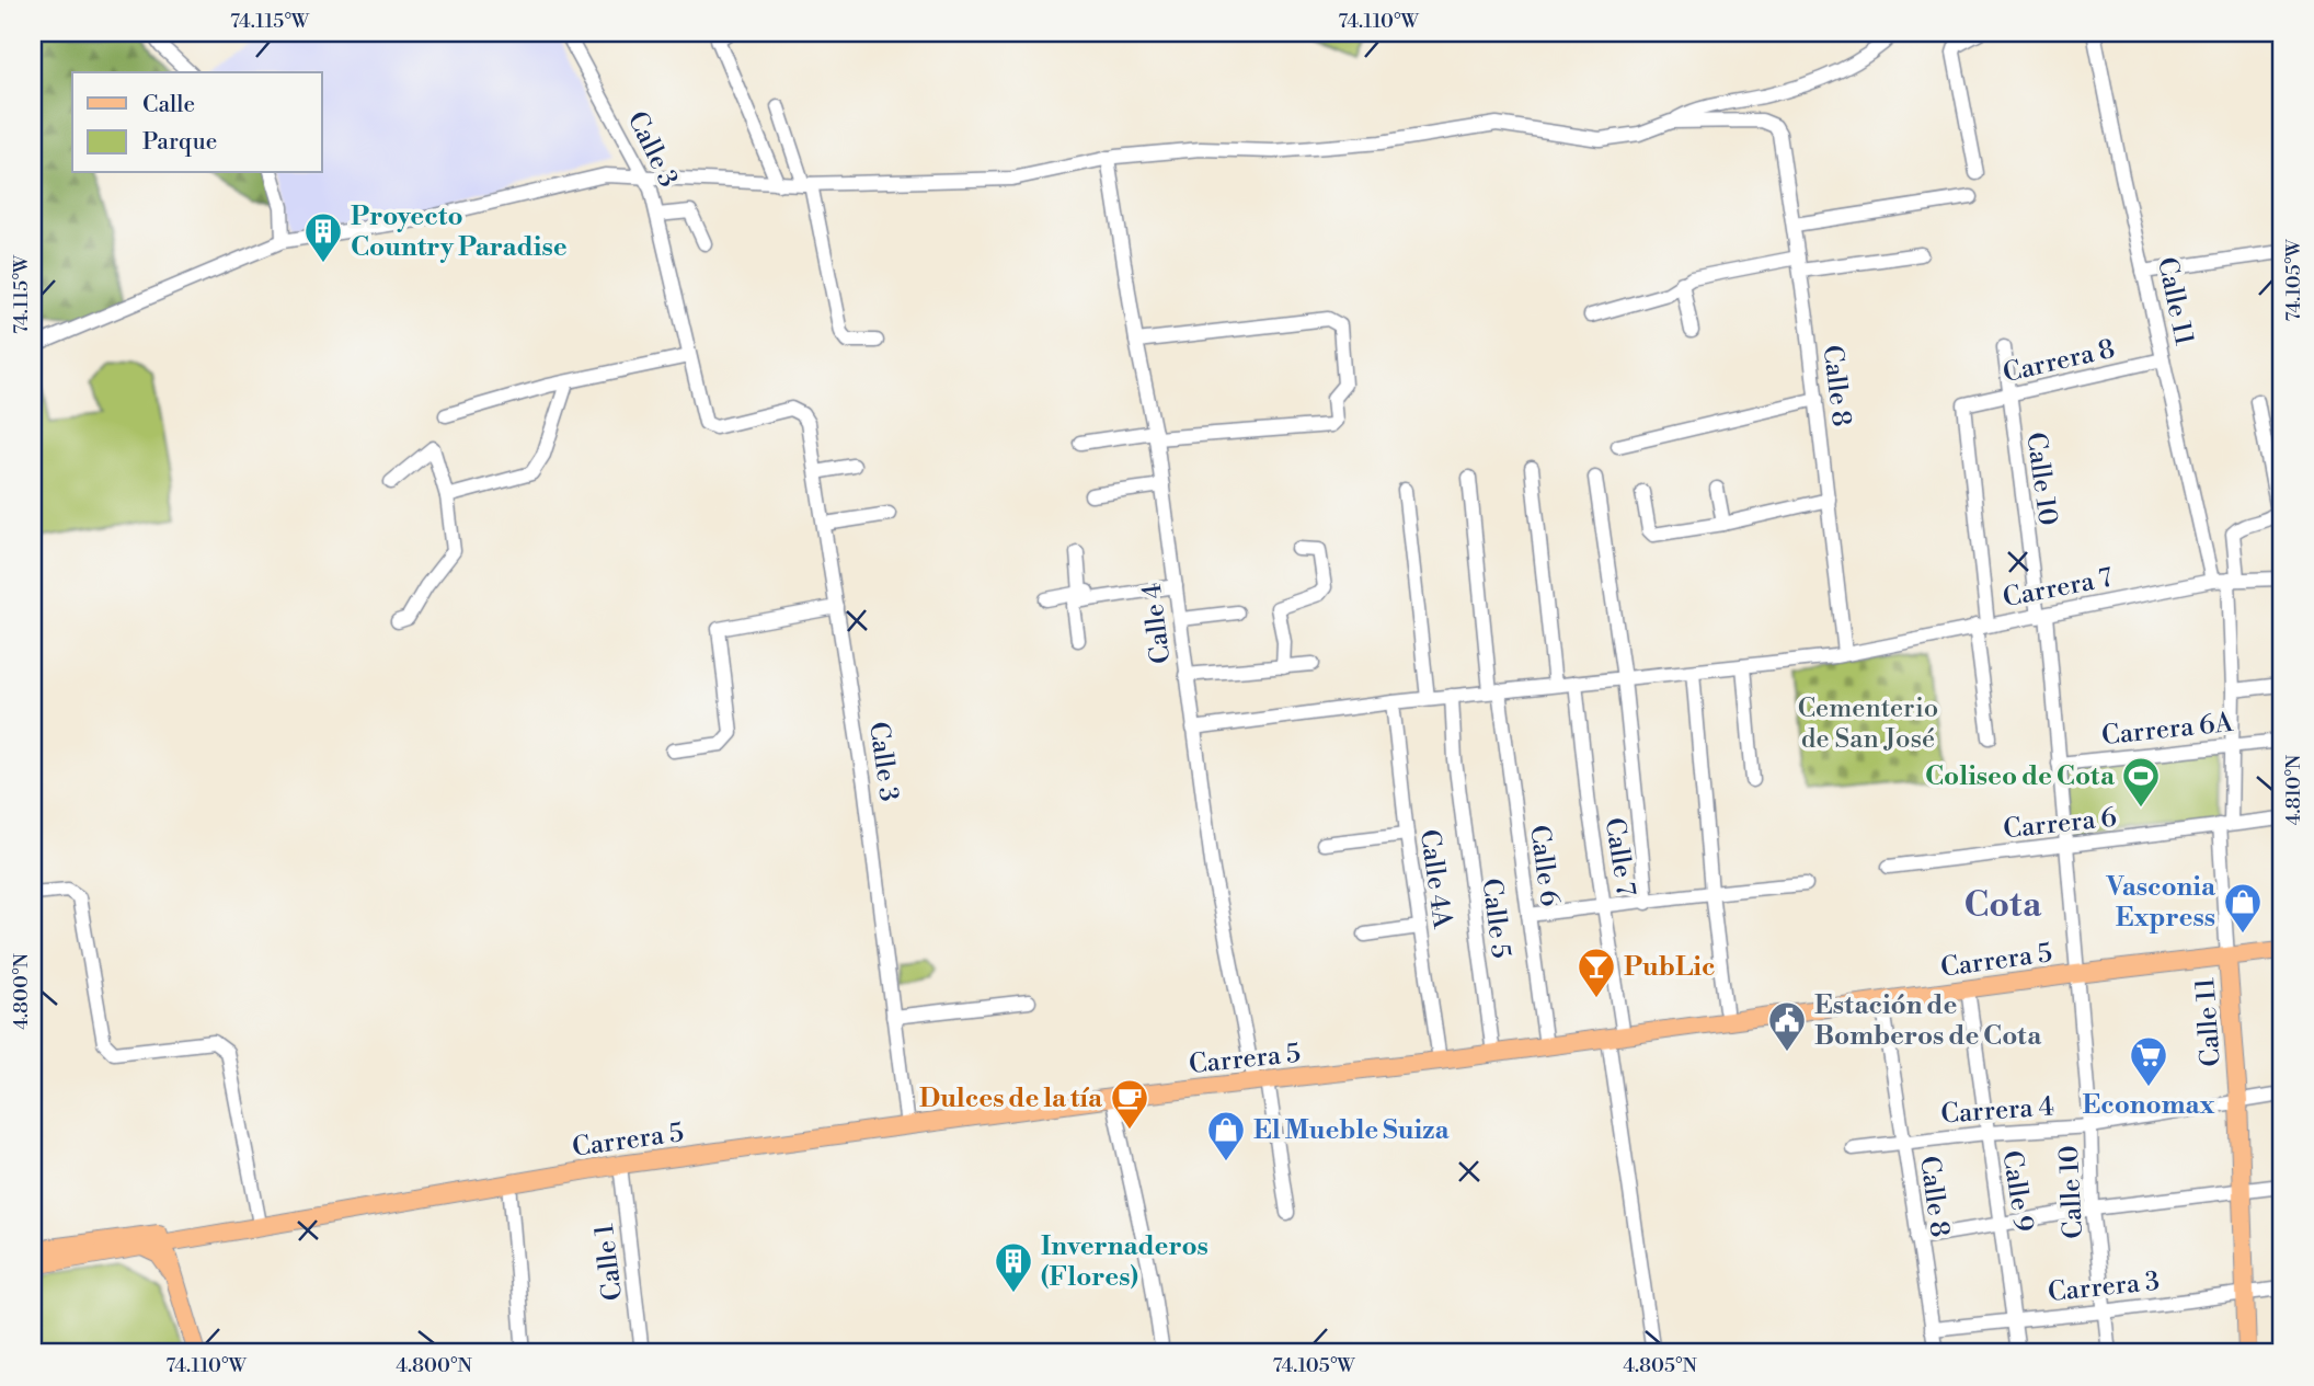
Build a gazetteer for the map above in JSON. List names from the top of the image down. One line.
{"streets":{"main road":["Calle 11","Carrera 5"],"street":["Calle 3","Carrera 8","Calle 8","Calle 10","Carrera 7","Calle 4","Carrera 6A","Carrera 6","Calle 7","Calle 6","Calle 4A","Calle 5","Carrera 4","Calle 9","Calle 1","Carrera 3"]},"crossings":[["Calle 3","Carrera 5"],["Calle 11","Carrera 8"],["Calle 11","Carrera 7"],["Calle 11","Carrera 6A"],["Calle 11","Carrera 6"],["Calle 11","Carrera 5"],["Calle 11","Carrera 4"],["Calle 11","Carrera 3"],["Carrera 8","Calle 10"],["Carrera 8","Carrera 7"],["Calle 8","Carrera 7"],["Calle 8","Carrera 5"],["Calle 8","Carrera 4"],["Calle 8","Carrera 3"],["Calle 10","Carrera 7"],["Calle 10","Carrera 6A"],["Calle 10","Carrera 6"],["Calle 10","Carrera 5"],["Calle 10","Carrera 4"],["Calle 10","Carrera 3"],["Carrera 7","Calle 4"],["Carrera 7","Calle 7"],["Carrera 7","Calle 6"],["Carrera 7","Calle 4A"],["Carrera 7","Calle 5"],["Calle 4","Carrera 5"],["Calle 7","Carrera 5"],["Calle 6","Carrera 5"],["Calle 4A","Carrera 5"],["Calle 5","Carrera 5"],["Carrera 5","Calle 9"],["Carrera 5","Calle 1"],["Carrera 4","Calle 9"],["Calle 9","Carrera 3"]],"districts":["Cota"],"parks":["Cementerio de San José"],"places":{"building":["Proyecto Country Paradise","Invernaderos (Flores)"],"sports":["Coliseo de Cota"],"shop":["Vasconia Express","El Mueble Suiza"],"bar":["PubLic"],"public building":["Estación de Bomberos de Cota"],"supermarket":["Economax"],"cafe":["Dulces de la tía"]},"legend":["Calle","Parque"],"coordinates":["74.115°W","74.110°W","74.105°W","4.810°N","4.800°N","4.805°N"]}
